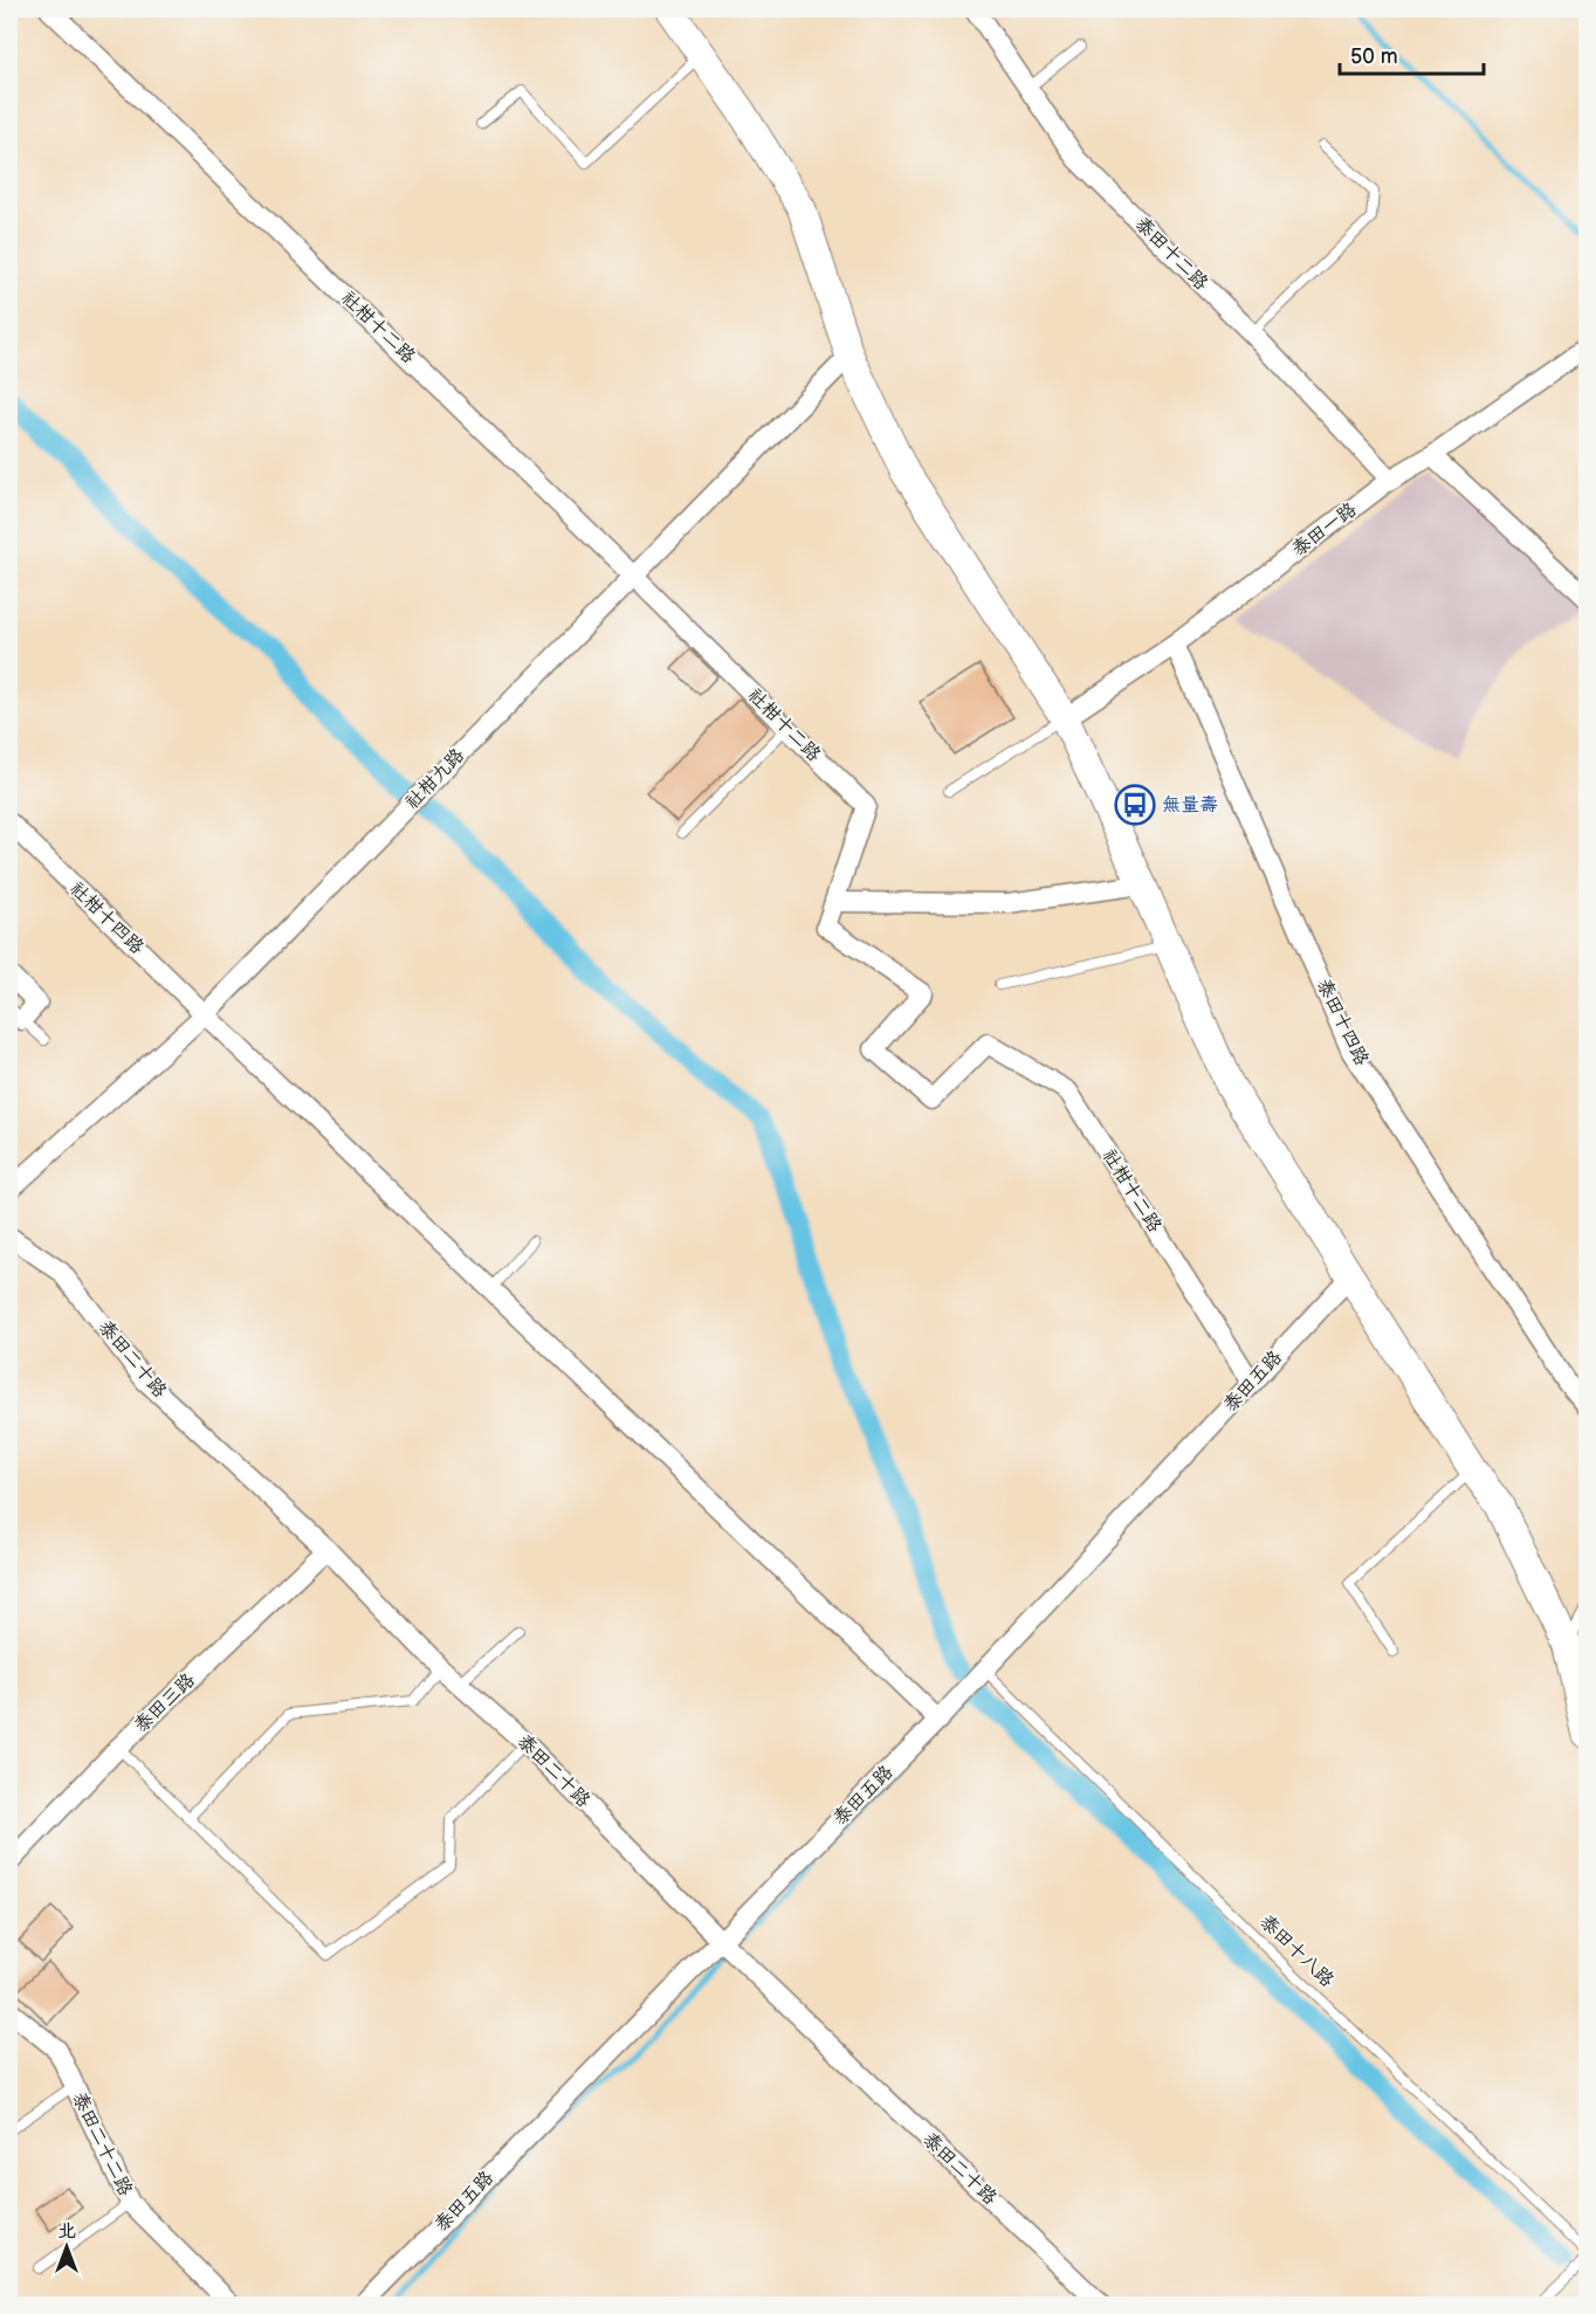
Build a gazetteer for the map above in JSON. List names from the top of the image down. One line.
{"streets":{"street":["泰田十二路","社柑十二路","泰田一路","社柑九路","社柑十四路","泰田十四路","泰田二十路","泰田五路","泰田三路","泰田二十二路"],"lane":["泰田十八路"]},"crossings":[["泰田十二路","泰田一路"],["社柑十二路","社柑九路"],["社柑十二路","泰田五路"],["泰田一路","泰田十四路"],["社柑九路","社柑十四路"],["社柑十四路","泰田五路"],["泰田二十路","泰田五路"],["泰田二十路","泰田三路"],["泰田五路","泰田十八路"]],"places":{"bus stop":["無量壽"]},"scale_bar":"50 m","north":"top"}
